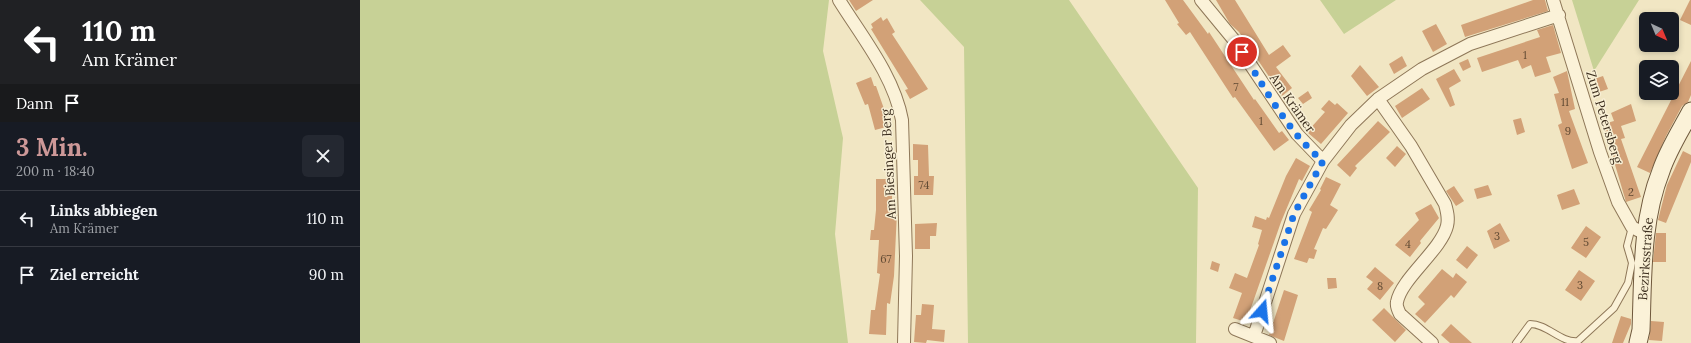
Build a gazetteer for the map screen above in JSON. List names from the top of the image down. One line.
{"streets":{"main road":["Bezirksstraße"],"street":["Am Krämer","Zum Petersberg","Am Biesinger Berg"]},"crossings":[["Zum Petersberg","Bezirksstraße"]],"house_numbers":["1","7","11","1","9","74","2","3","5","4","67","3","8"],"north":"bottom right","page":{"turn":["110 m","Am Krämer"],"then":"Dann","heading":["3 Min.","200 m · 18:40"],"list":[{"name":"Links abbiegen","note":"Am Krämer","value":"110 m"},{"name":"Ziel erreicht","value":"90 m"}]}}
